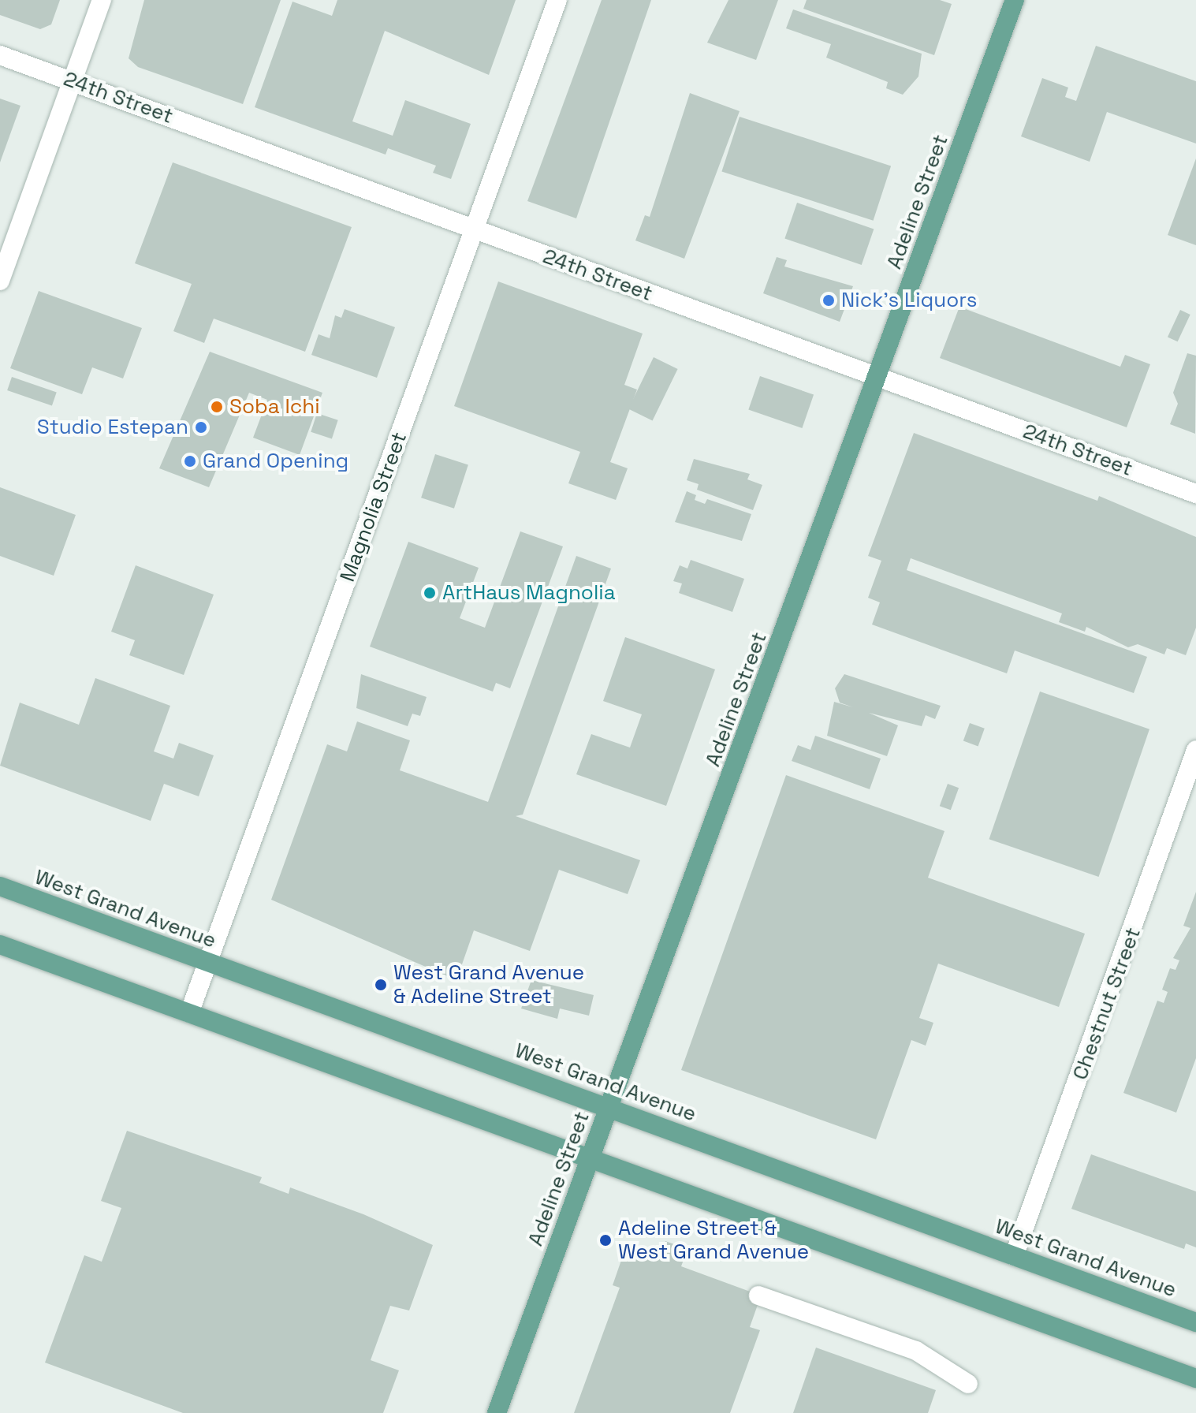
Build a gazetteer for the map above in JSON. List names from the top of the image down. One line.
{"streets":{"main road":["Adeline Street","West Grand Avenue"],"street":["24th Street","Magnolia Street","Chestnut Street"]},"crossings":[["24th Street","Adeline Street"],["24th Street","Magnolia Street"],["Adeline Street","West Grand Avenue"],["Magnolia Street","West Grand Avenue"],["West Grand Avenue","Chestnut Street"]],"places":["Nick's Liquors","Soba Ichi","Studio Estepan","Grand Opening","ArtHaus Magnolia","West Grand Avenue & Adeline Street","Adeline Street & West Grand Avenue"]}
